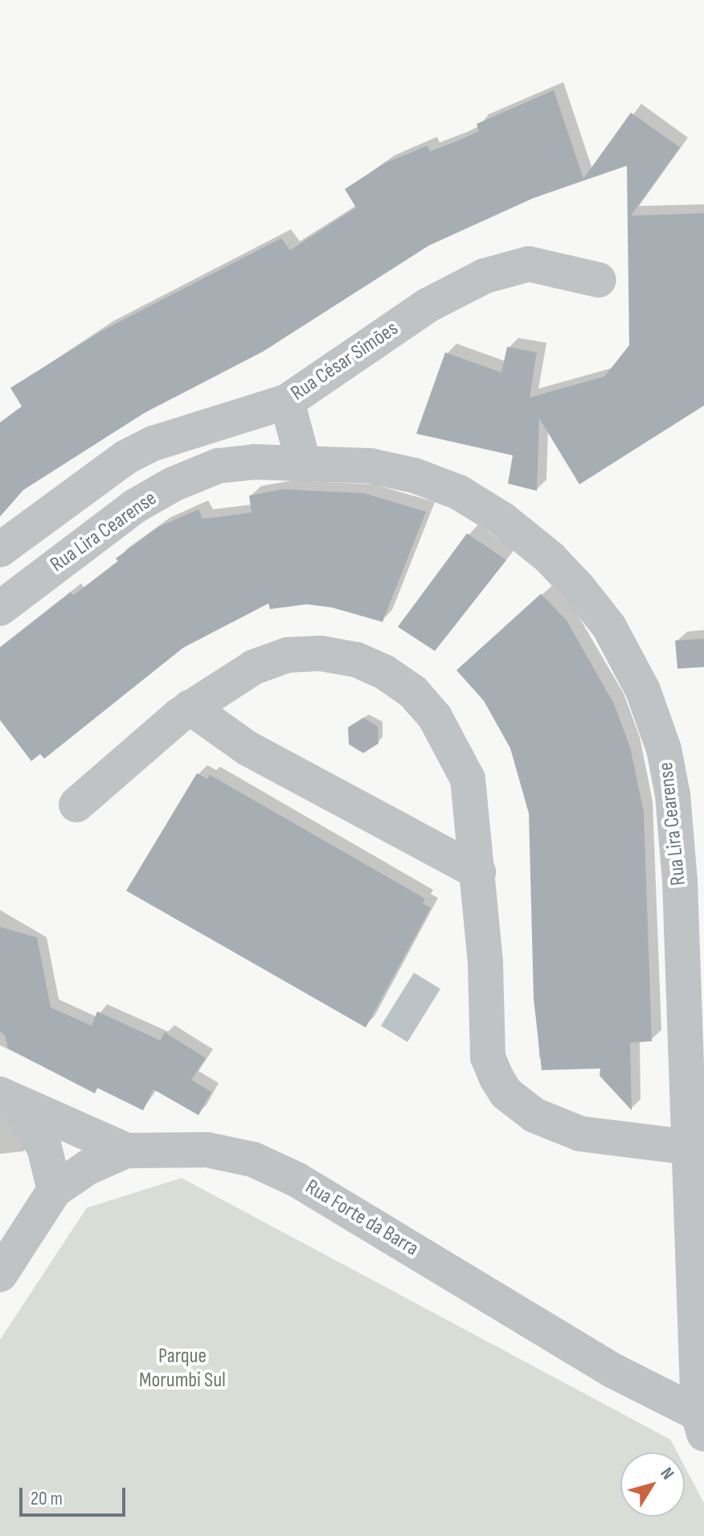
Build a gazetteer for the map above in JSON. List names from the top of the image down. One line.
{"streets":{"street":["Rua César Simões","Rua Lira Cearense","Rua Forte da Barra"]},"crossings":[["Rua Lira Cearense","Rua Forte da Barra"]],"parks":["Parque Morumbi Sul"],"scale_bar":"20 m","north":"top right"}
